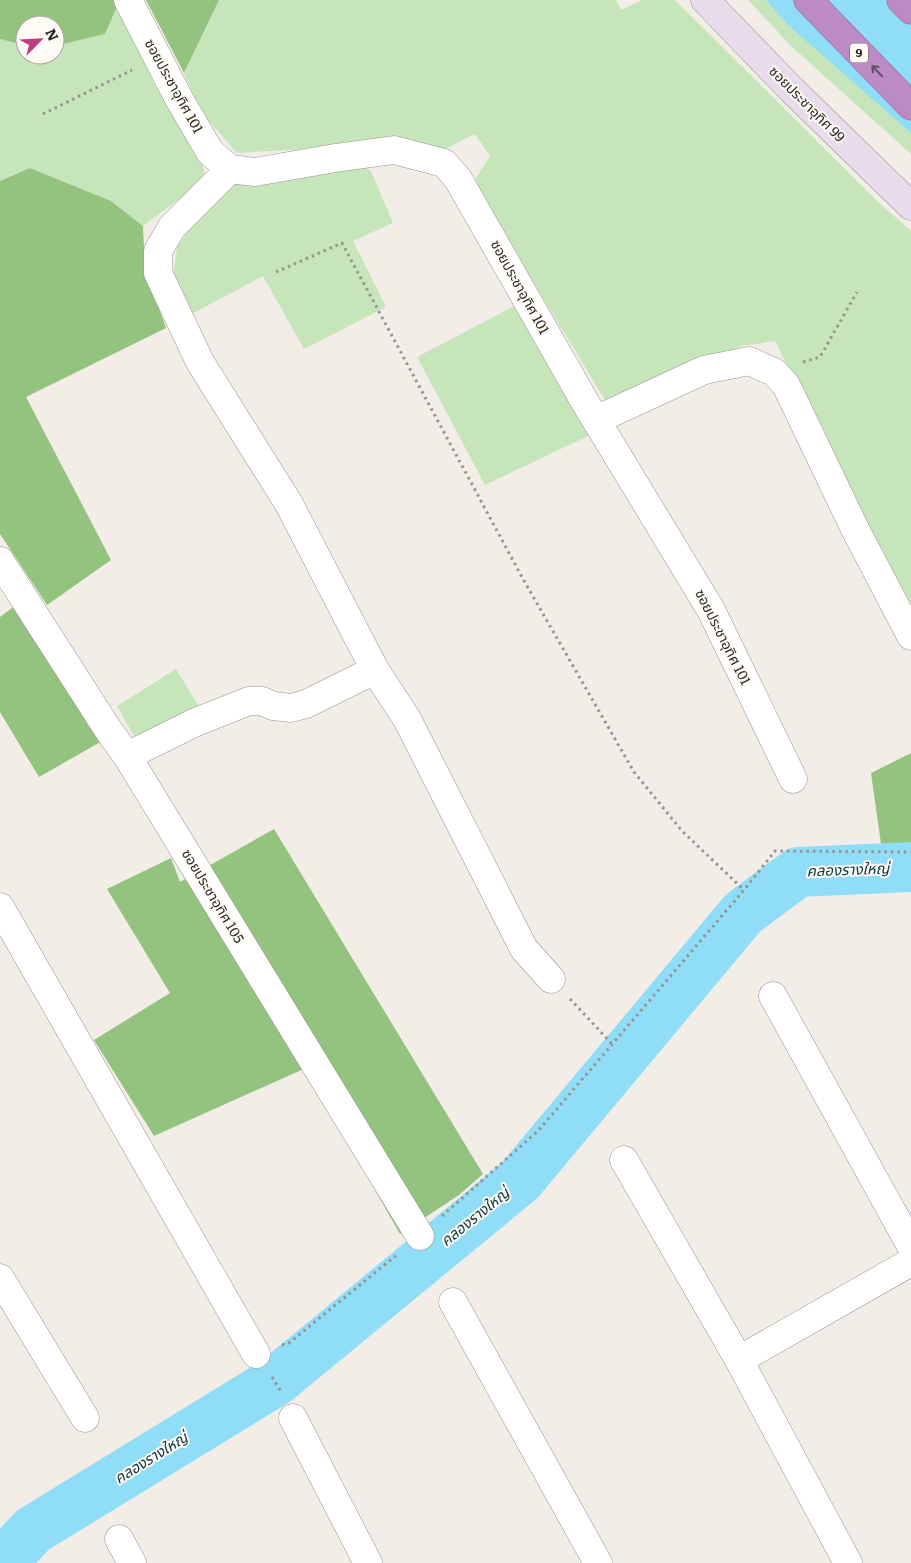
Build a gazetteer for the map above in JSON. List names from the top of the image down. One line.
{"streets":{"highway":["9"],"main road":["ซอยประชาอุทิศ 99"],"street":["ซอยประชาอุทิศ 101","ซอยประชาอุทิศ 105"]},"water":["คลองรางใหญ่"],"north":"top right"}
